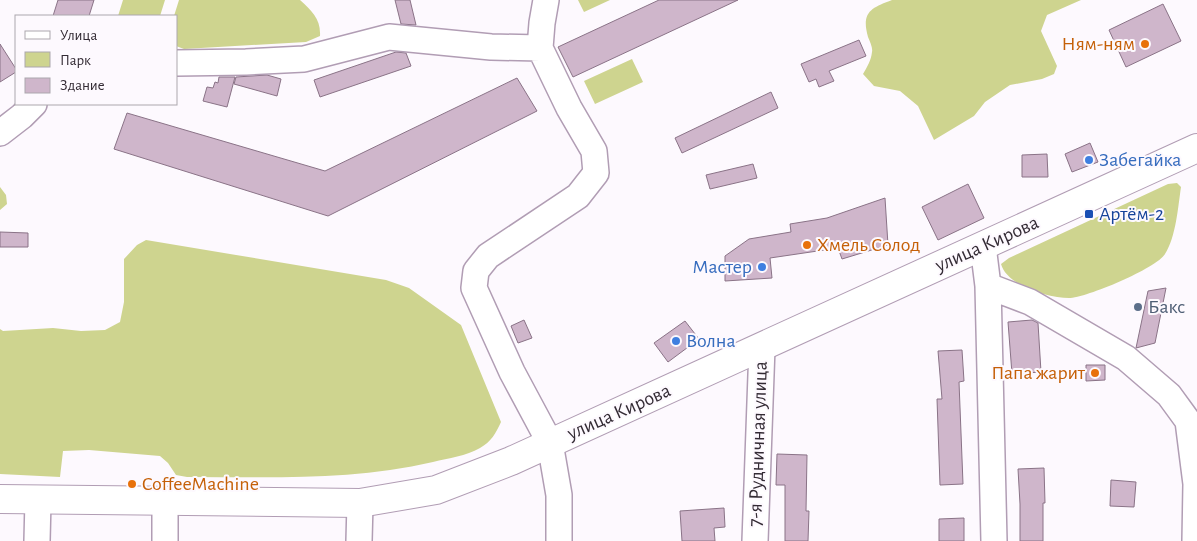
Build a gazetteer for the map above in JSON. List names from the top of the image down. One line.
{"streets":{"main road":["улица Кирова"],"street":["7-я Рудничная улица"]},"crossings":[["улица Кирова","7-я Рудничная улица"]],"places":{"other":["Ням-ням","Забегайка","Хмель Солод","Мастер","Бакс","Волна","Папа жарит","CoffeeMachine"],"transit":["Артём-2"]},"legend":["Улица","Парк","Здание"]}
